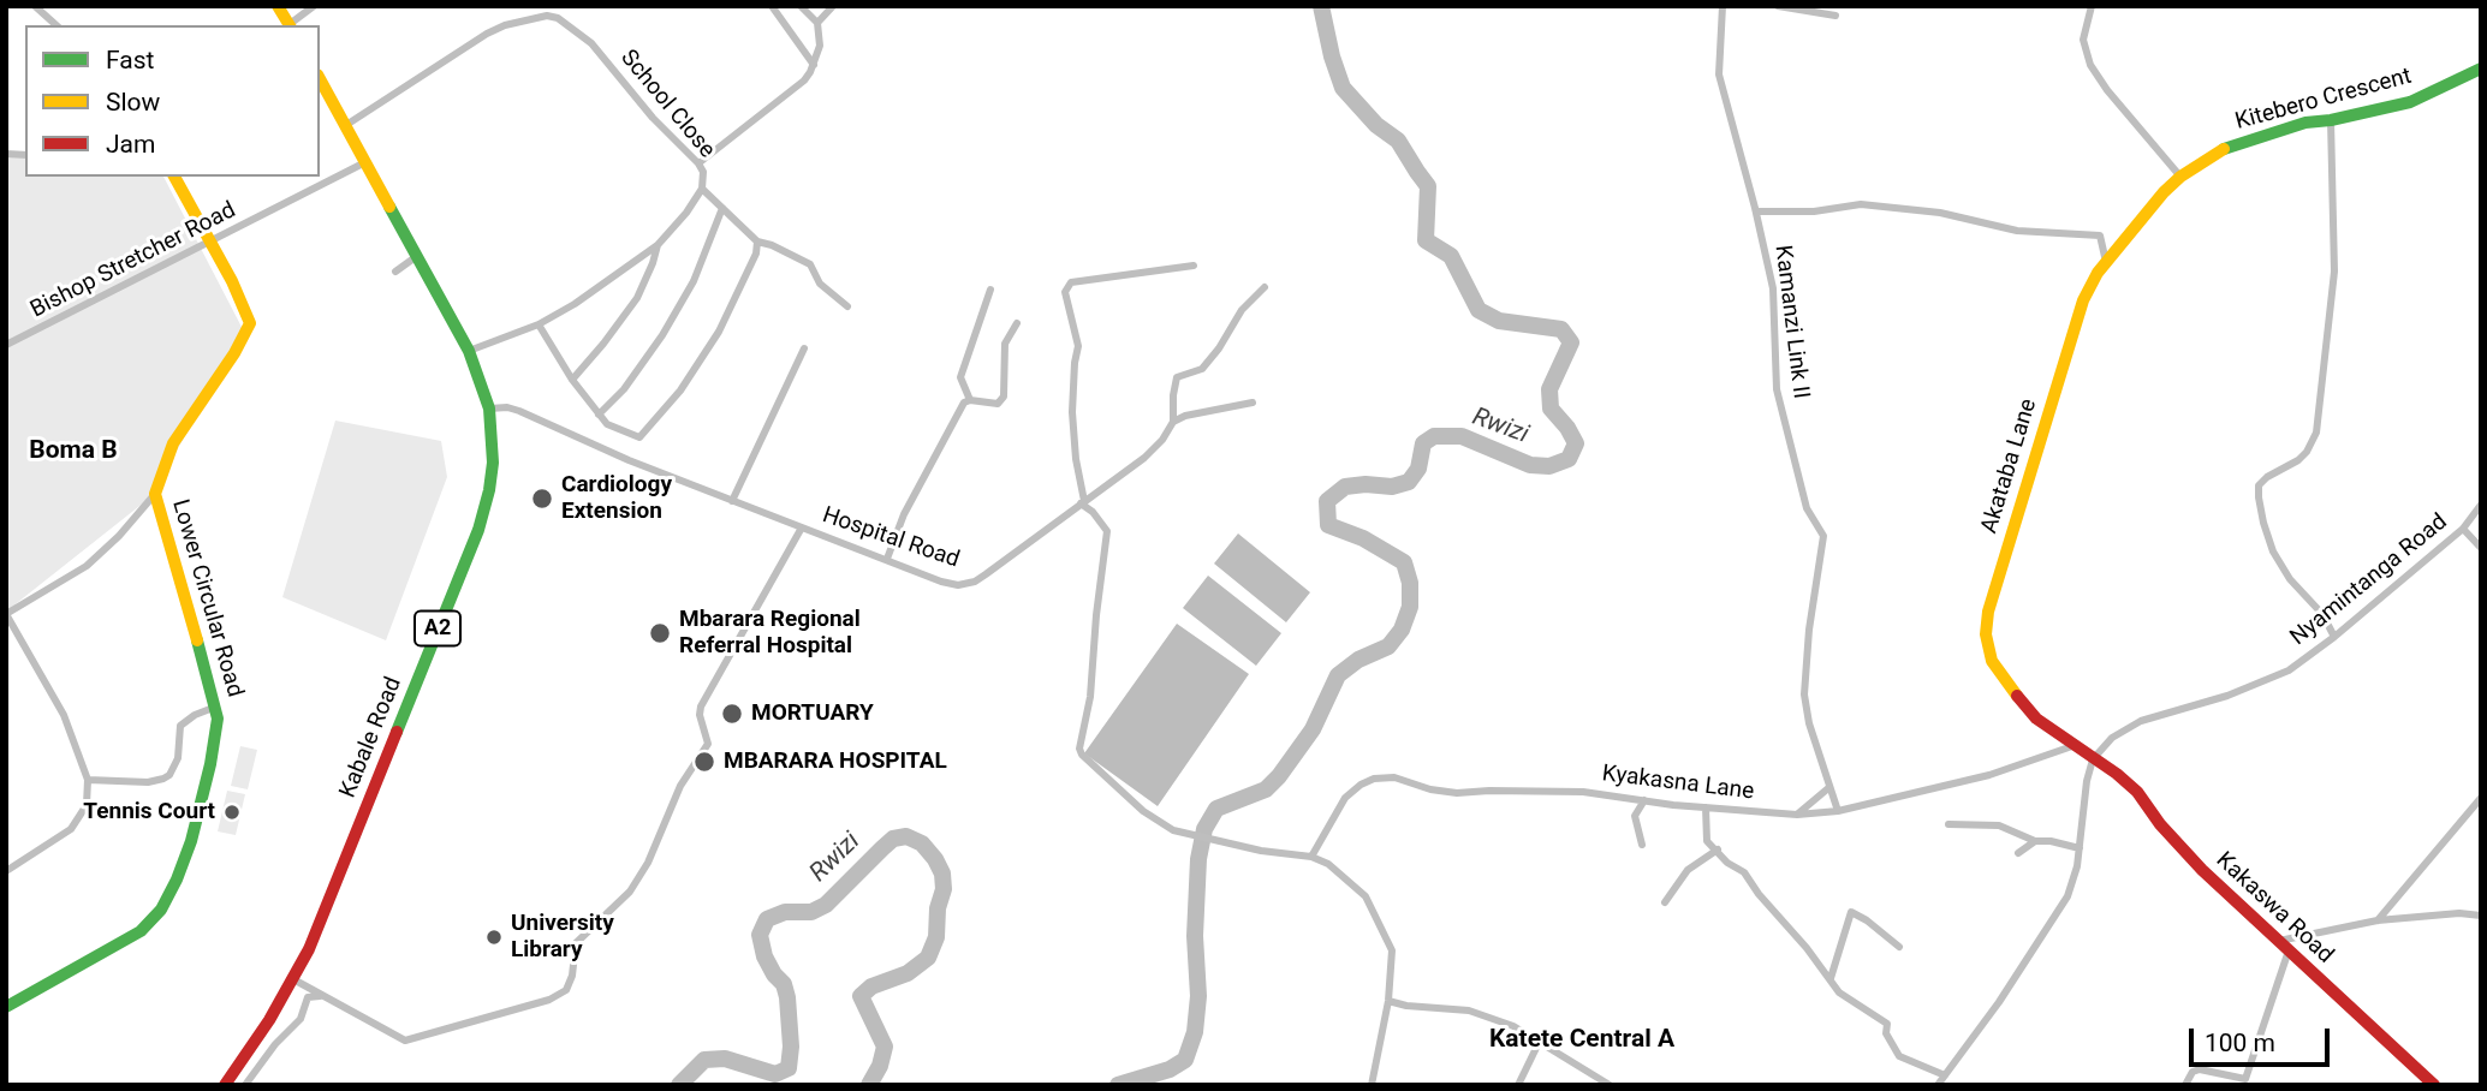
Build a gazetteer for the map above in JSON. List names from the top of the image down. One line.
{"streets":{"street":["Kitebero Crescent","School Close","Bishop Stretcher Road","Kamanzi Link II","Akataba Lane","Hospital Road","Nyamintanga Road","Lower Circular Road","A2","Kabale Road","Kyakasna Lane","Kakaswa Road"]},"crossings":[["Kitebero Crescent","Akataba Lane"],["School Close","A2"],["School Close","Kabale Road"],["Bishop Stretcher Road","Lower Circular Road"],["Bishop Stretcher Road","A2"],["Bishop Stretcher Road","Kabale Road"],["Kamanzi Link II","Kyakasna Lane"],["Akataba Lane","Nyamintanga Road"],["Akataba Lane","Kyakasna Lane"],["Akataba Lane","Kakaswa Road"],["Hospital Road","Kabale Road"],["Nyamintanga Road","Kakaswa Road"],["A2","Kabale Road"]],"districts":["Boma B","Katete Central A"],"water":["Rwizi"],"places":["Cardiology Extension","Mbarara Regional Referral Hospital","MORTUARY","MBARARA HOSPITAL","Tennis Court","University Library"],"legend":["Fast","Slow","Jam"],"scale_bar":"100 m"}
